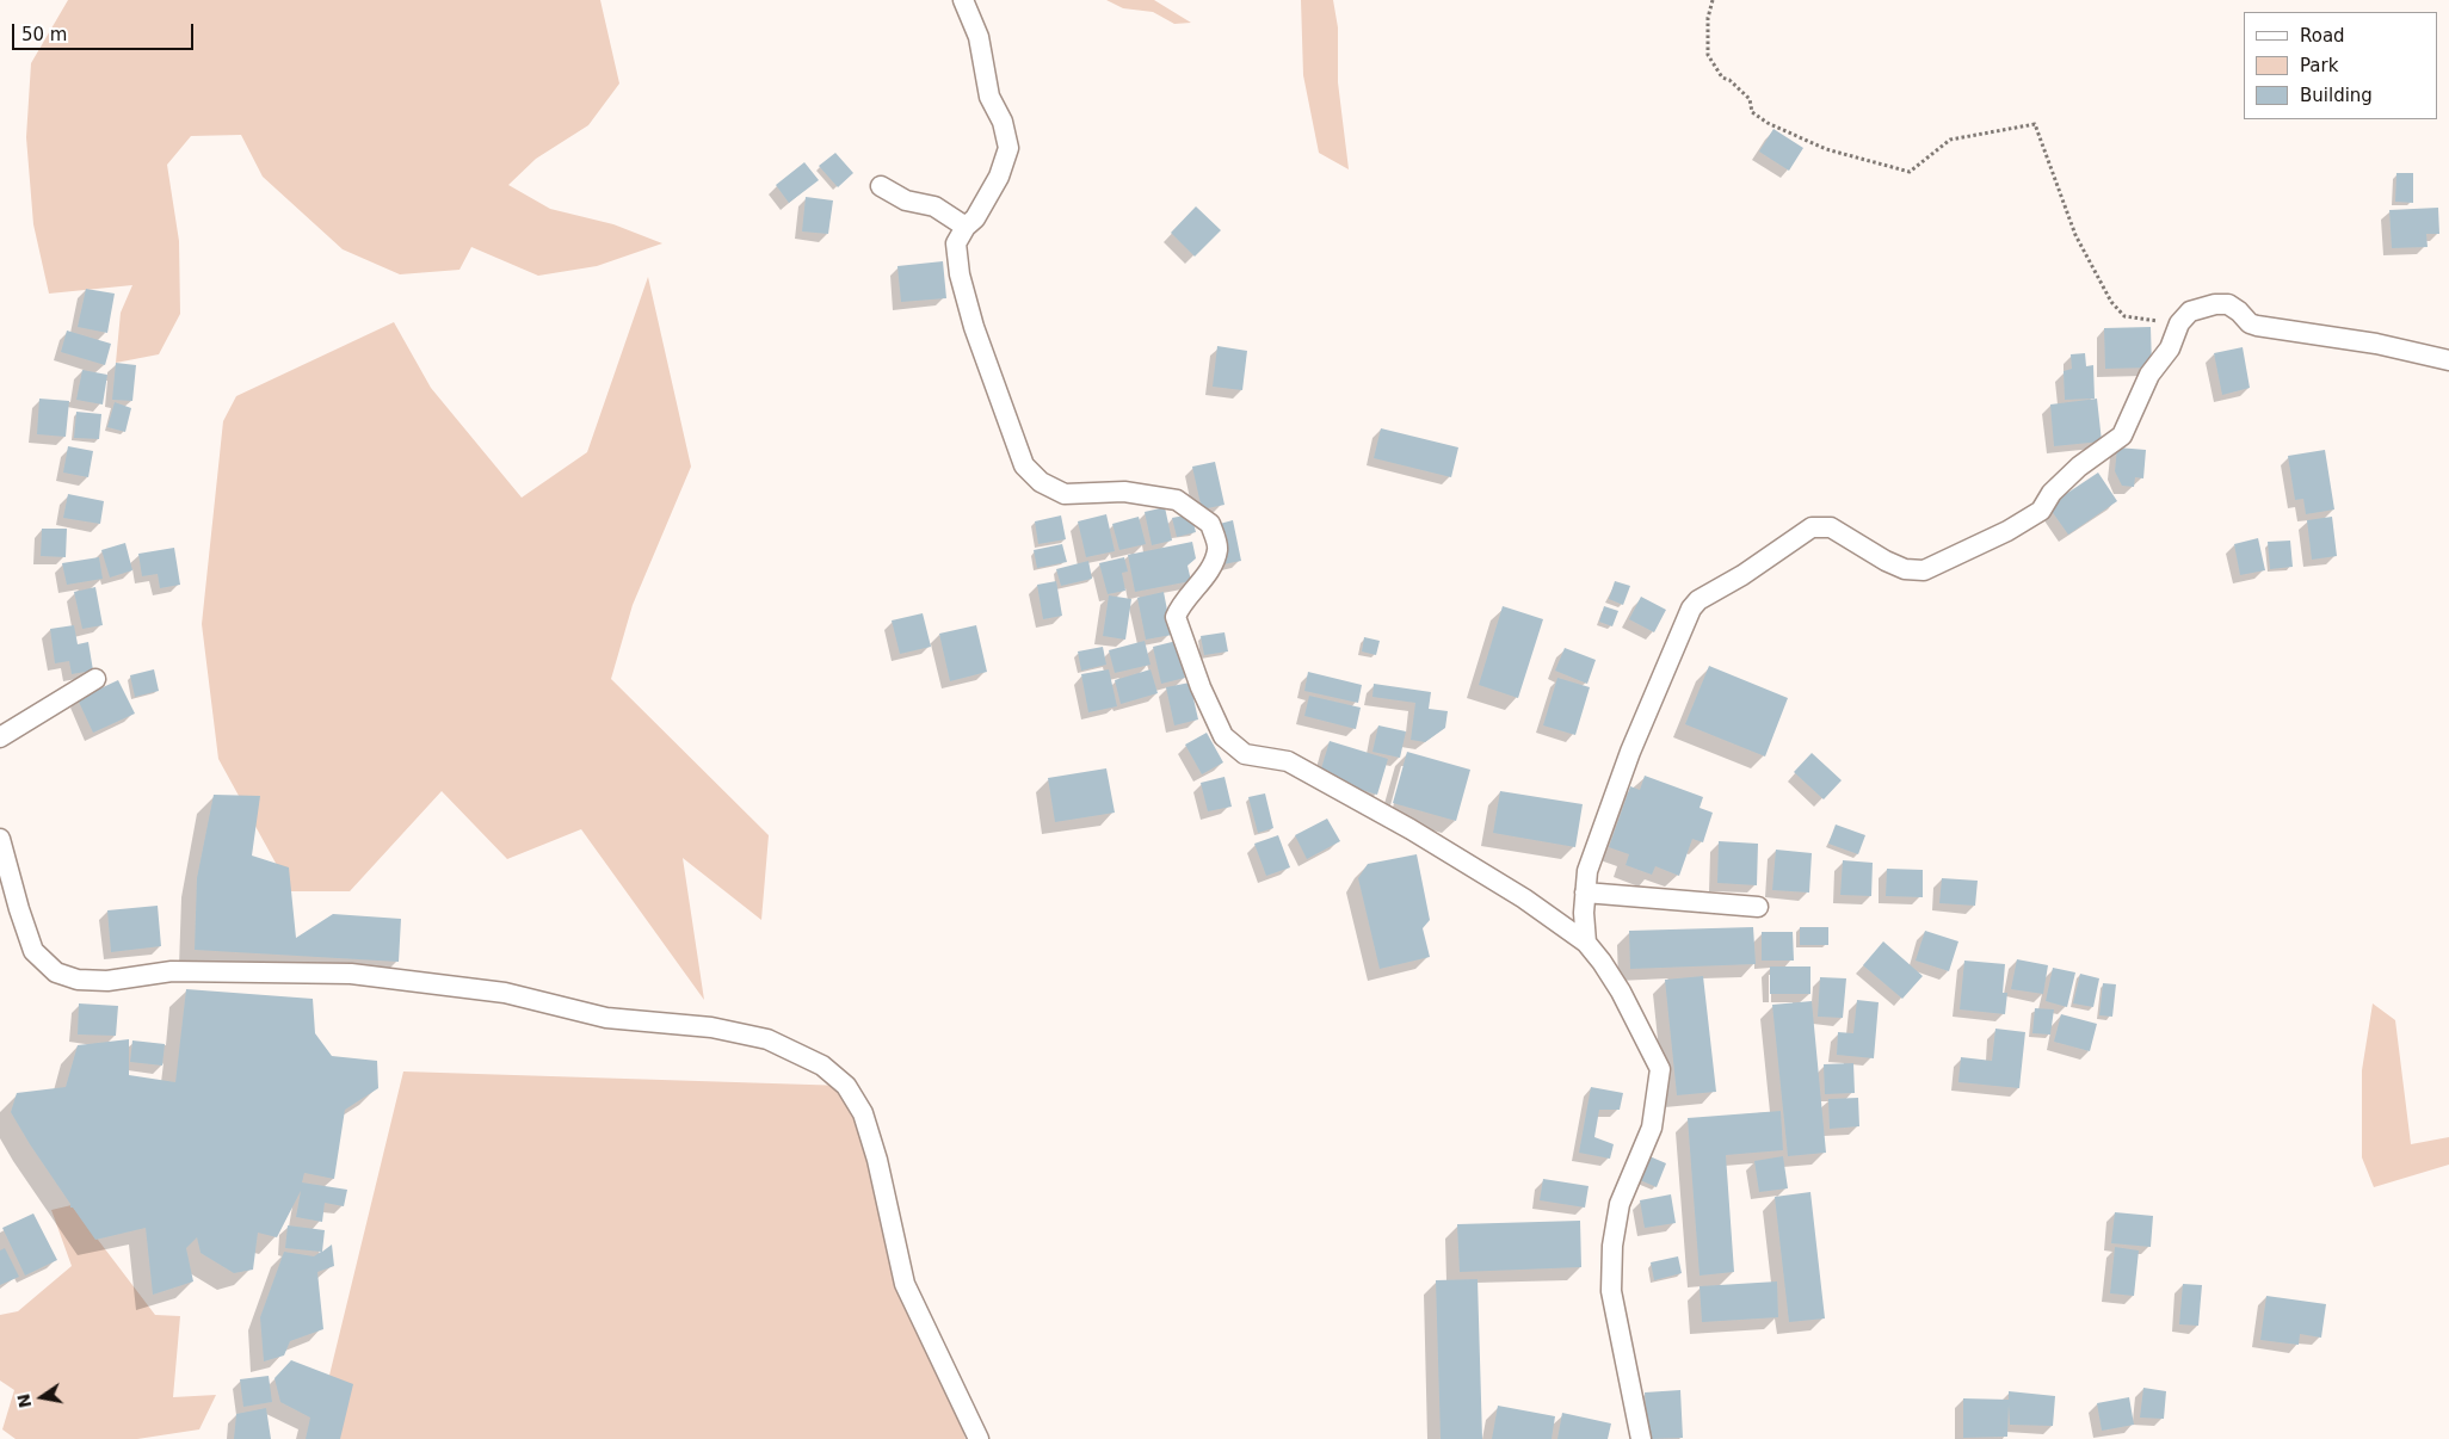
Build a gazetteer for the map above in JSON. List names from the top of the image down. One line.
{"legend":["Road","Park","Building"],"scale_bar":"50 m","north":"left"}
